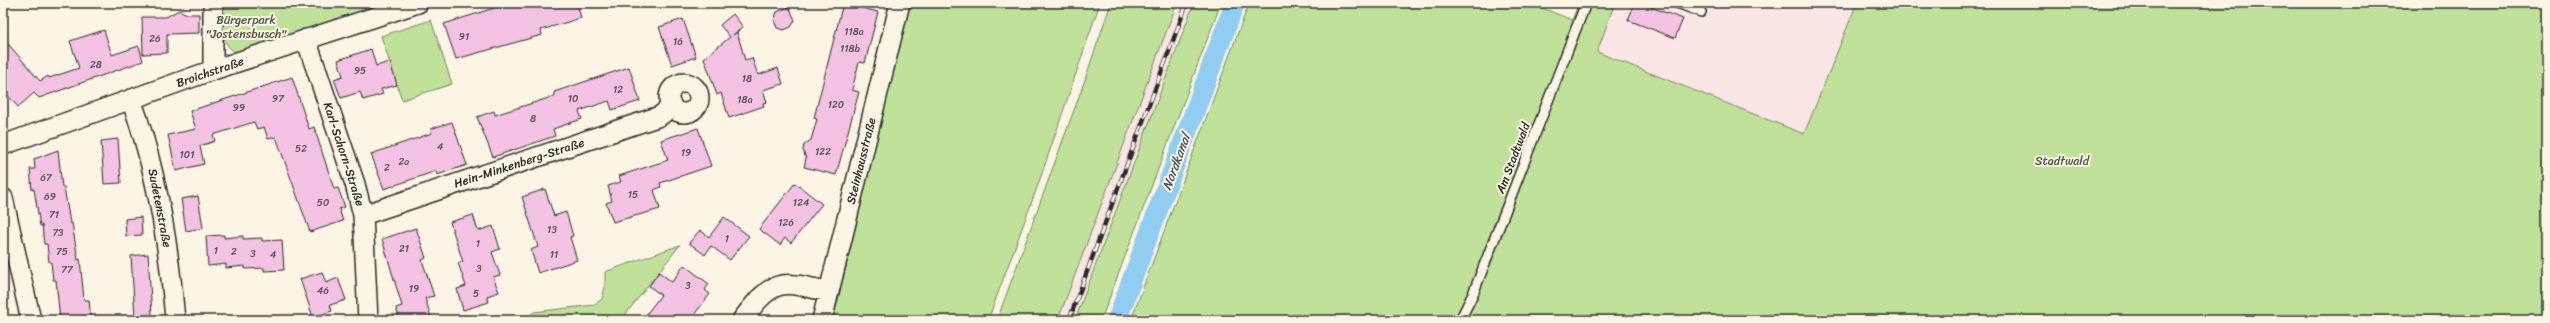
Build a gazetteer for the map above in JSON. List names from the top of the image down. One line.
{"streets":{"street":["Broichstraße","Karl-Schorn-Straße","Steinhausstraße","Hein-Minkenberg-Straße","Sudetenstraße"],"lane":["Am Stadtwald"]},"crossings":[["Broichstraße","Karl-Schorn-Straße"],["Broichstraße","Sudetenstraße"],["Karl-Schorn-Straße","Hein-Minkenberg-Straße"]],"water":["Nordkanal"],"parks":["Bürgerpark \"Jostensbusch\"","Stadtwald"],"house_numbers":["118a","91","26","16","118b","28","95","18","12","97","10","18a","120","99","8","4","52","122","19","101","2a","2","67","15","69","50","124","71","126","13","73","1","1","21","1","75","2","3","4","11","3","77","3","19","46","5"]}
